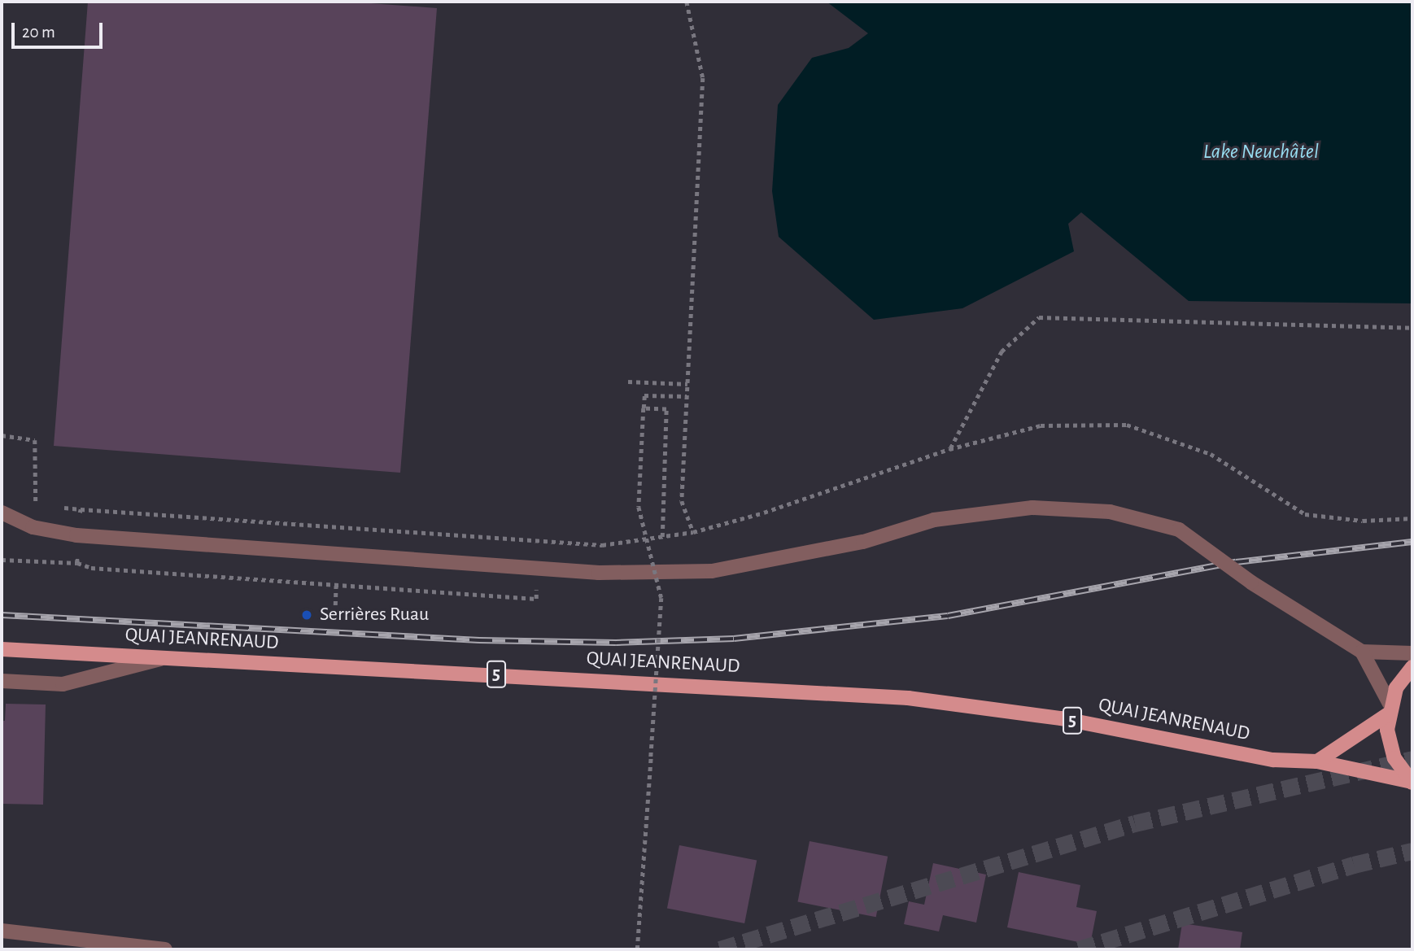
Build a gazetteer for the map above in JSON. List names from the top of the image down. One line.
{"streets":{"main road":["QUAI JEANRENAUD","5"]},"crossings":[["QUAI JEANRENAUD","5"]],"water":["Lake Neuchâtel"],"places":["Serrières Ruau"],"scale_bar":"20 m"}
